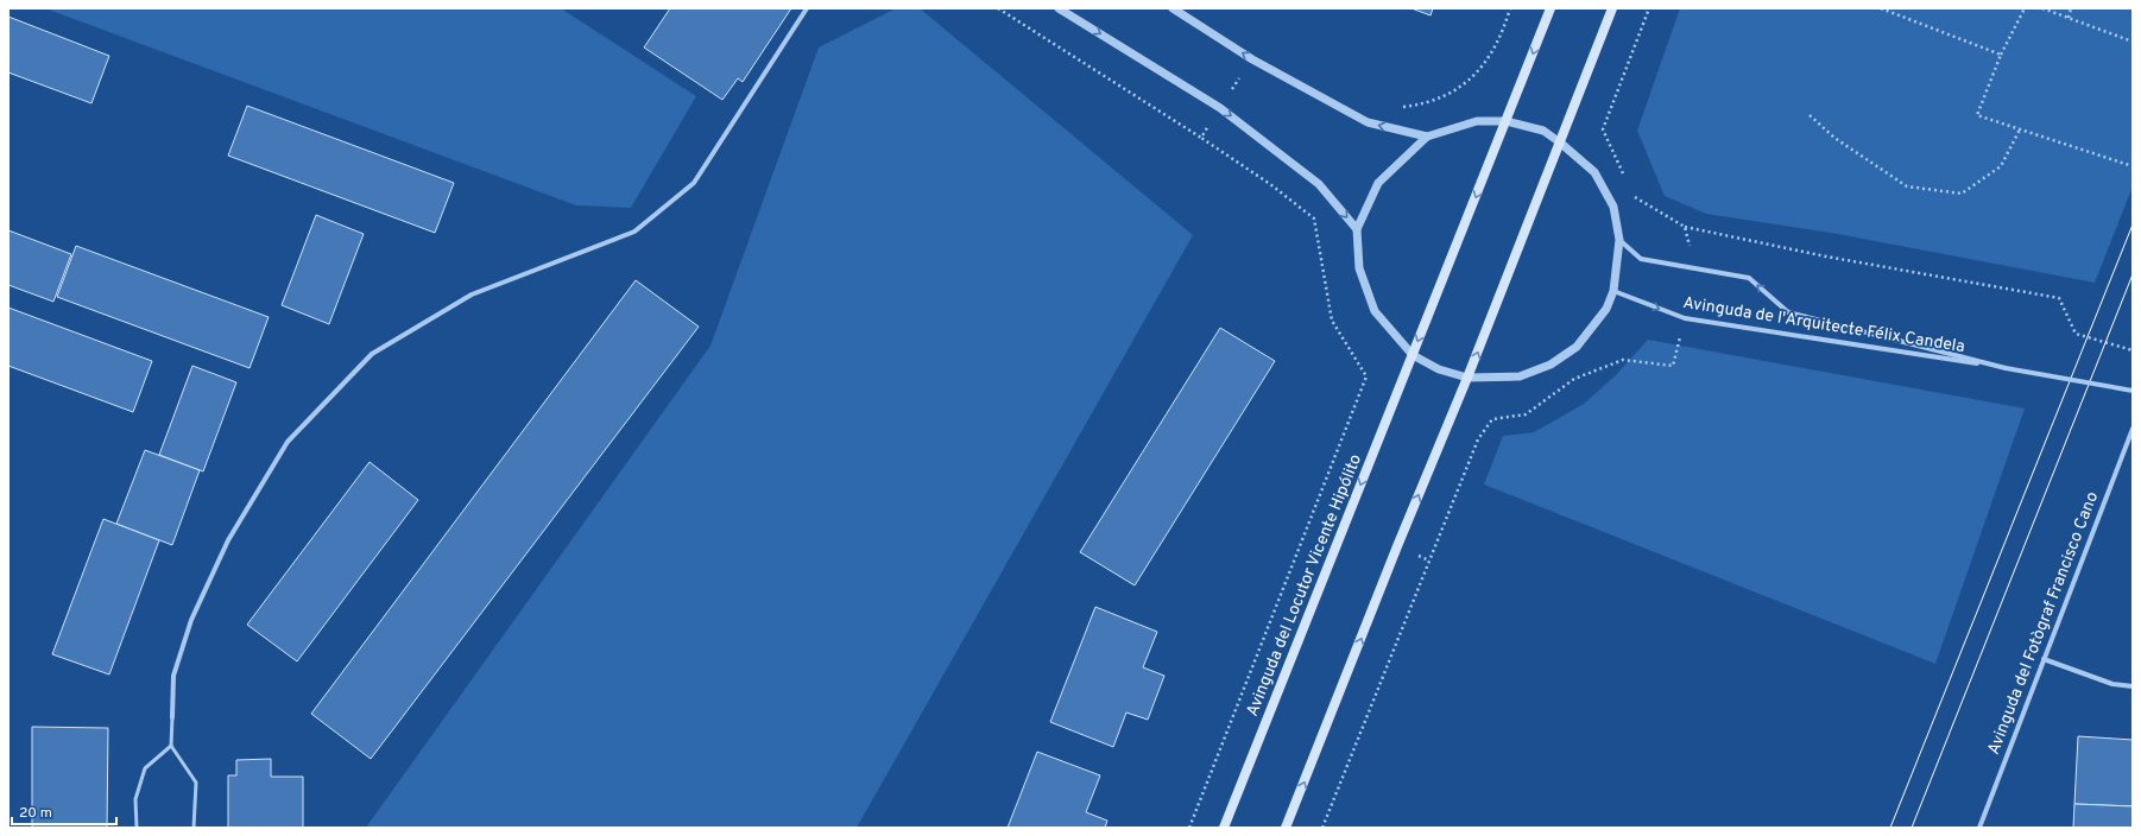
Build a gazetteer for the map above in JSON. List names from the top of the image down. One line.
{"streets":{"main road":["Avinguda del Locutor Vicente Hipólito"],"street":["Avinguda de l'Arquitecte Félix Candela","Avinguda del Fotògraf Francisco Cano"]},"scale_bar":"20 m"}
